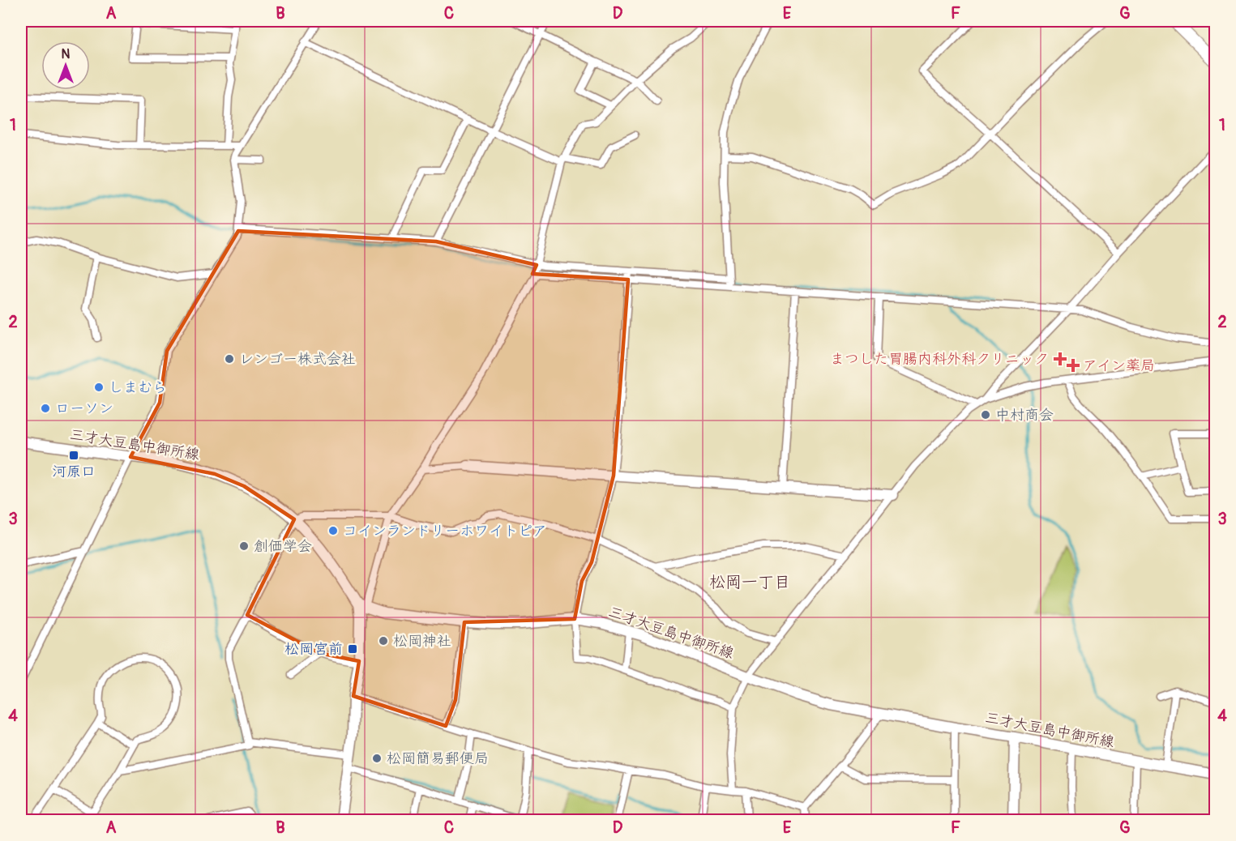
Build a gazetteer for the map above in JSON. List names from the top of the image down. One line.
{"streets":{"main road":["三才大豆島中御所線"]},"districts":["松岡一丁目"],"places":{"other":["レンゴー株式会社","しまむら","ローソン","中村商会","コインランドリーホワイトピア","創価学会","松岡神社","松岡簡易郵便局"],"health":["まつした胃腸内科外科クリニック","アイン薬局"],"transit":["河原口","松岡宮前"]},"north":"top","grid":{"columns":["A","B","C","D","E","F","G"],"rows":["1","2","3","4"]}}
